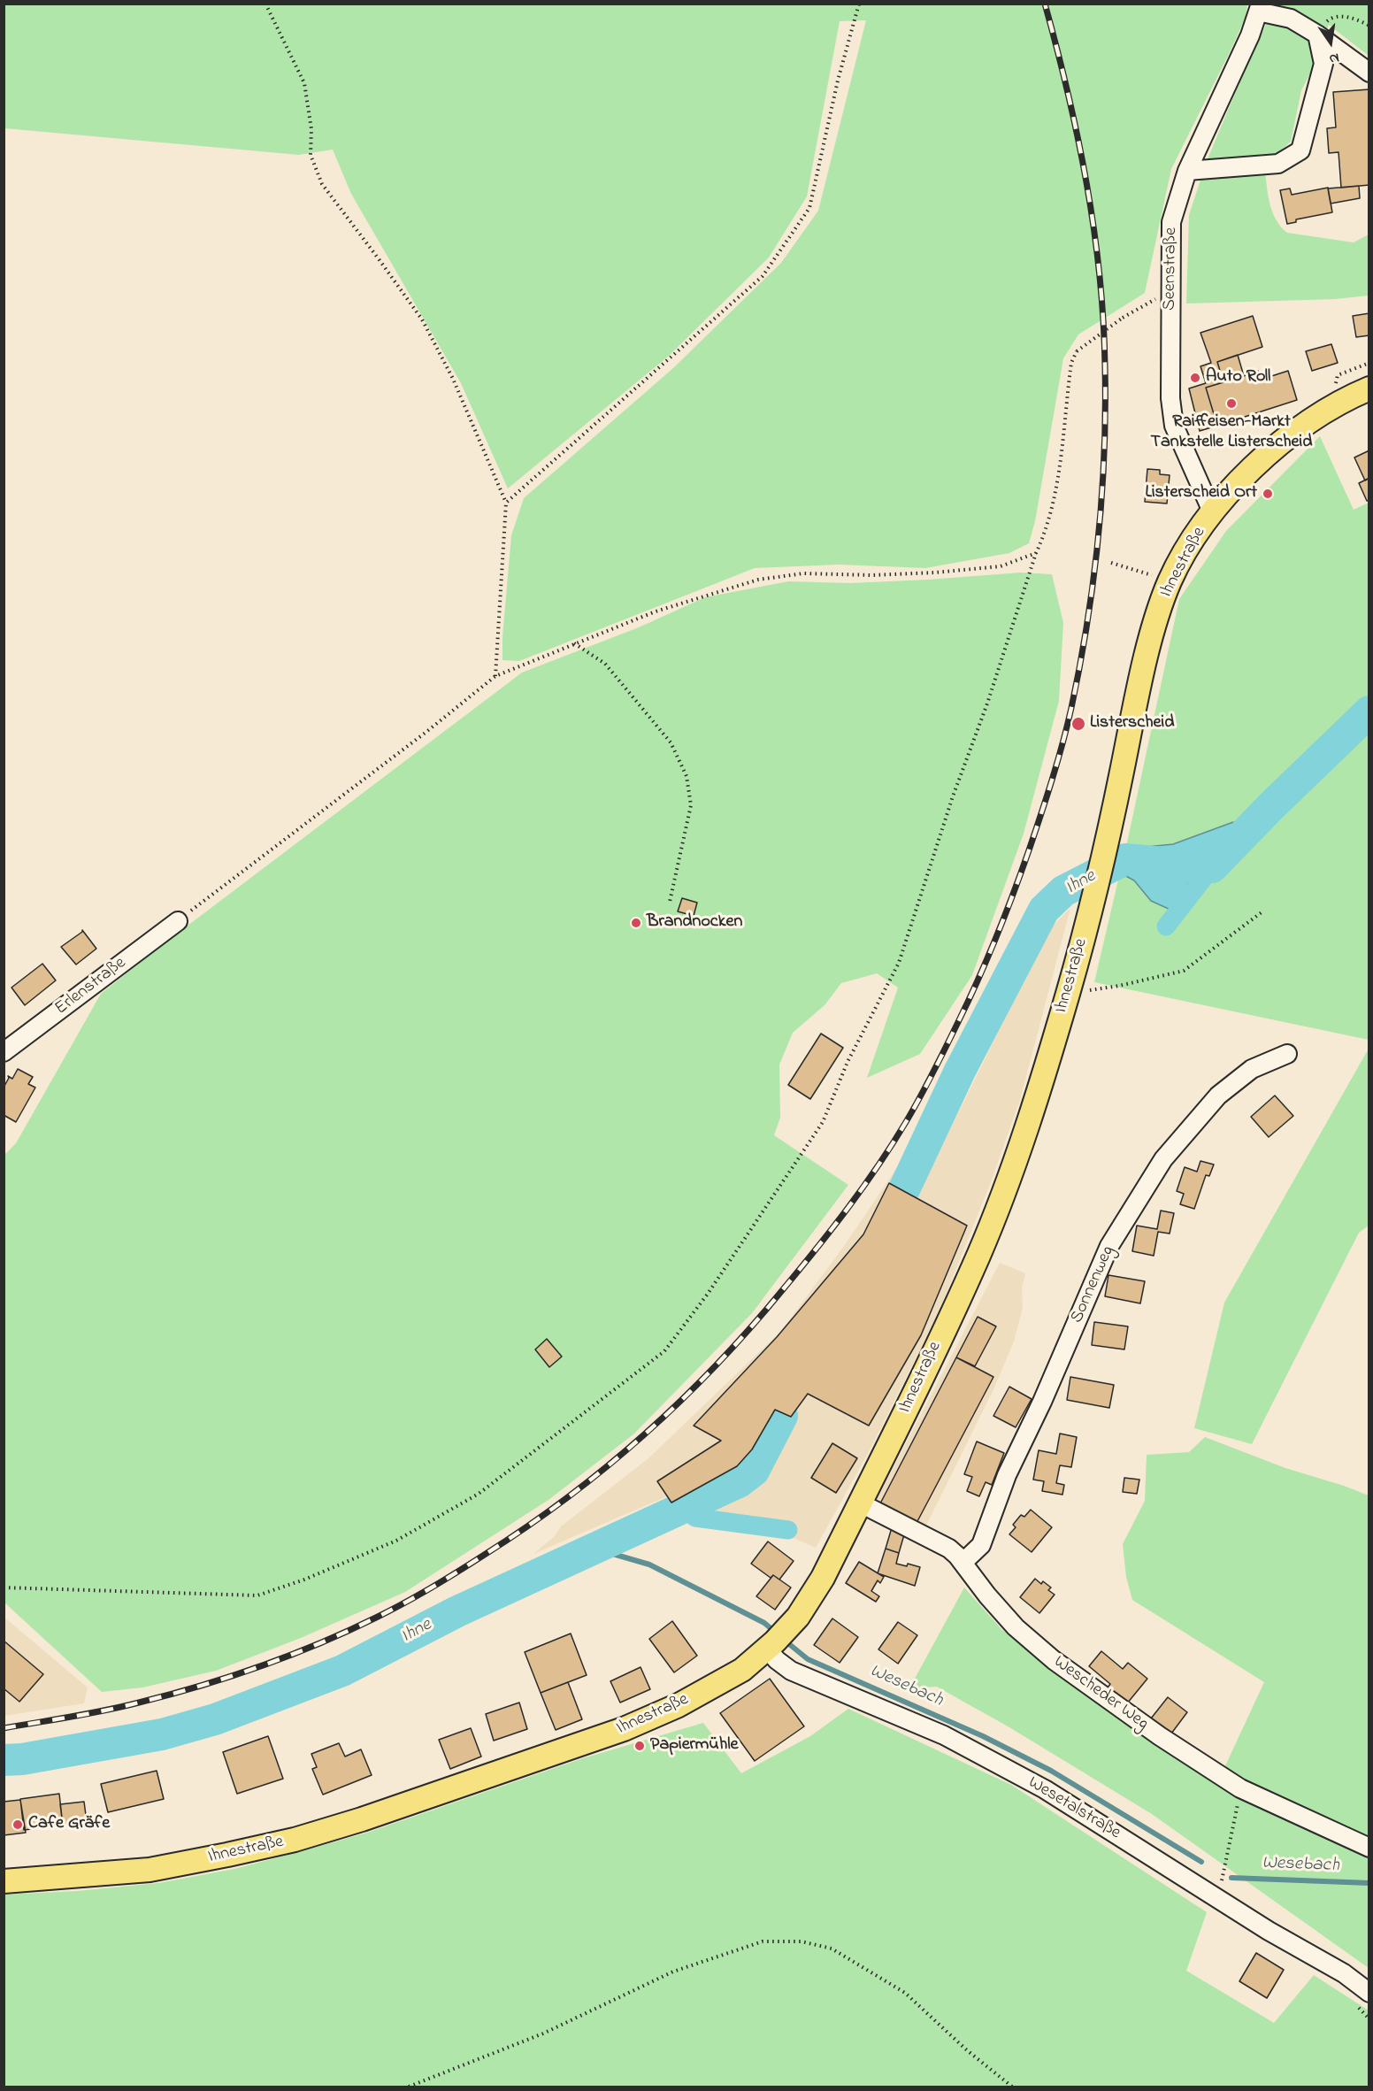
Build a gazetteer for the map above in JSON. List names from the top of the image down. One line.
{"streets":{"main road":["Ihnestraße"],"street":["Seenstraße","Erlenstraße","Sonnenweg","Wescheder Weg","Wesetalstraße"]},"crossings":[["Seenstraße","Ihnestraße"],["Ihnestraße","Wescheder Weg"],["Ihnestraße","Wesetalstraße"],["Sonnenweg","Wescheder Weg"]],"water":["Ihne","Wesebach"],"places":["Auto Roll","Raiffeisen-Markt Tankstelle Listerscheid","Listerscheid Ort","Listerscheid","Brandnocken","Papiermühle","Cafe Gräfe"],"north":"bottom"}
